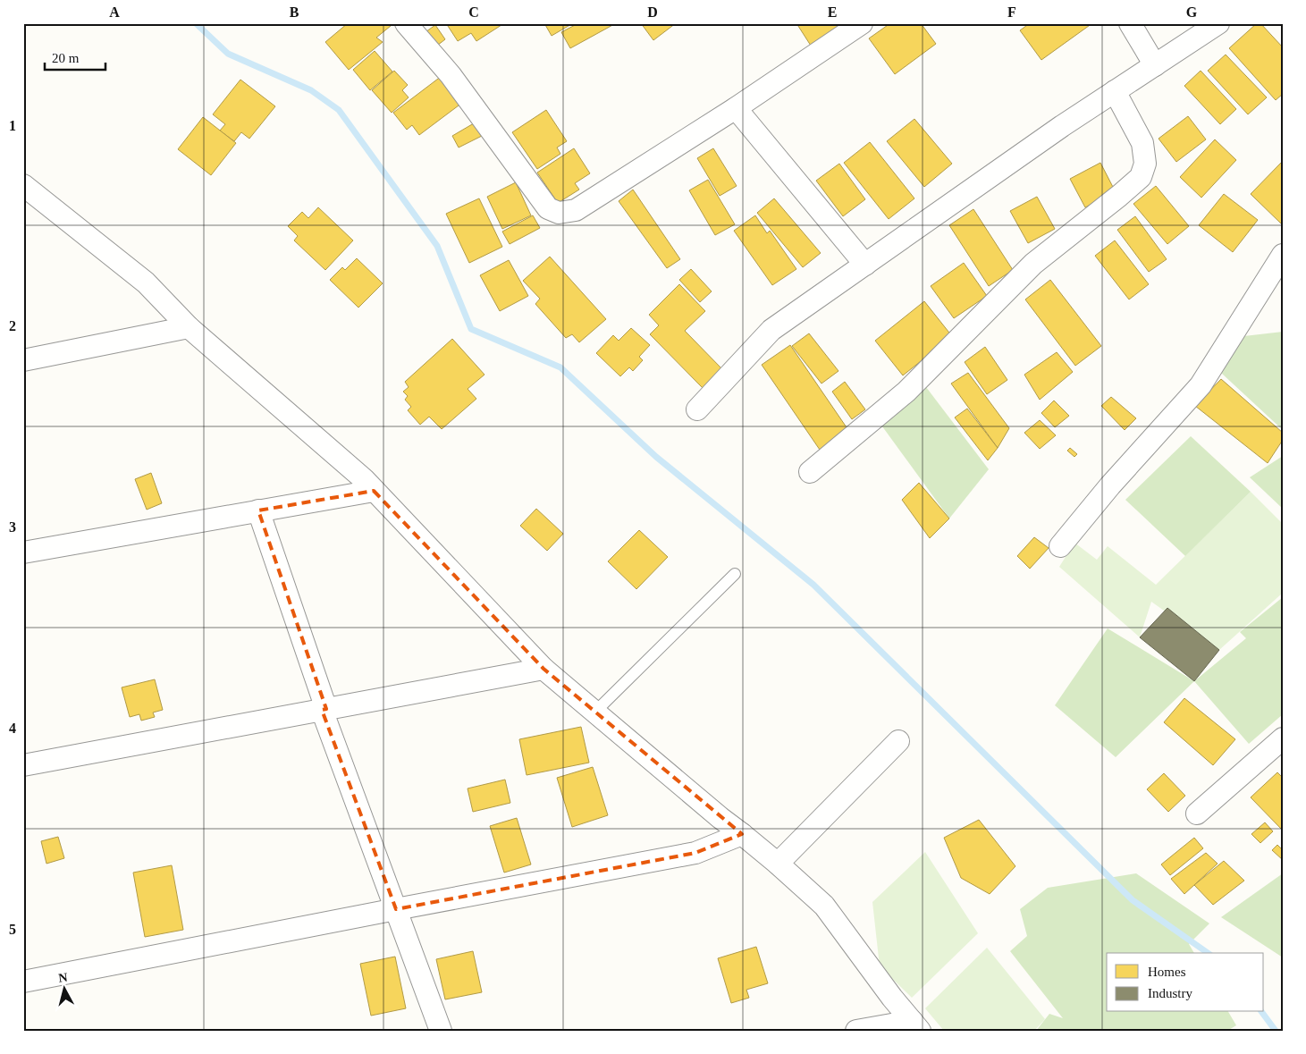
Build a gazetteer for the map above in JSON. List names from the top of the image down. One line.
{"legend":["Homes","Industry"],"scale_bar":"20 m","north":"top","grid":{"columns":["A","B","C","D","E","F","G"],"rows":["1","2","3","4","5"]}}
